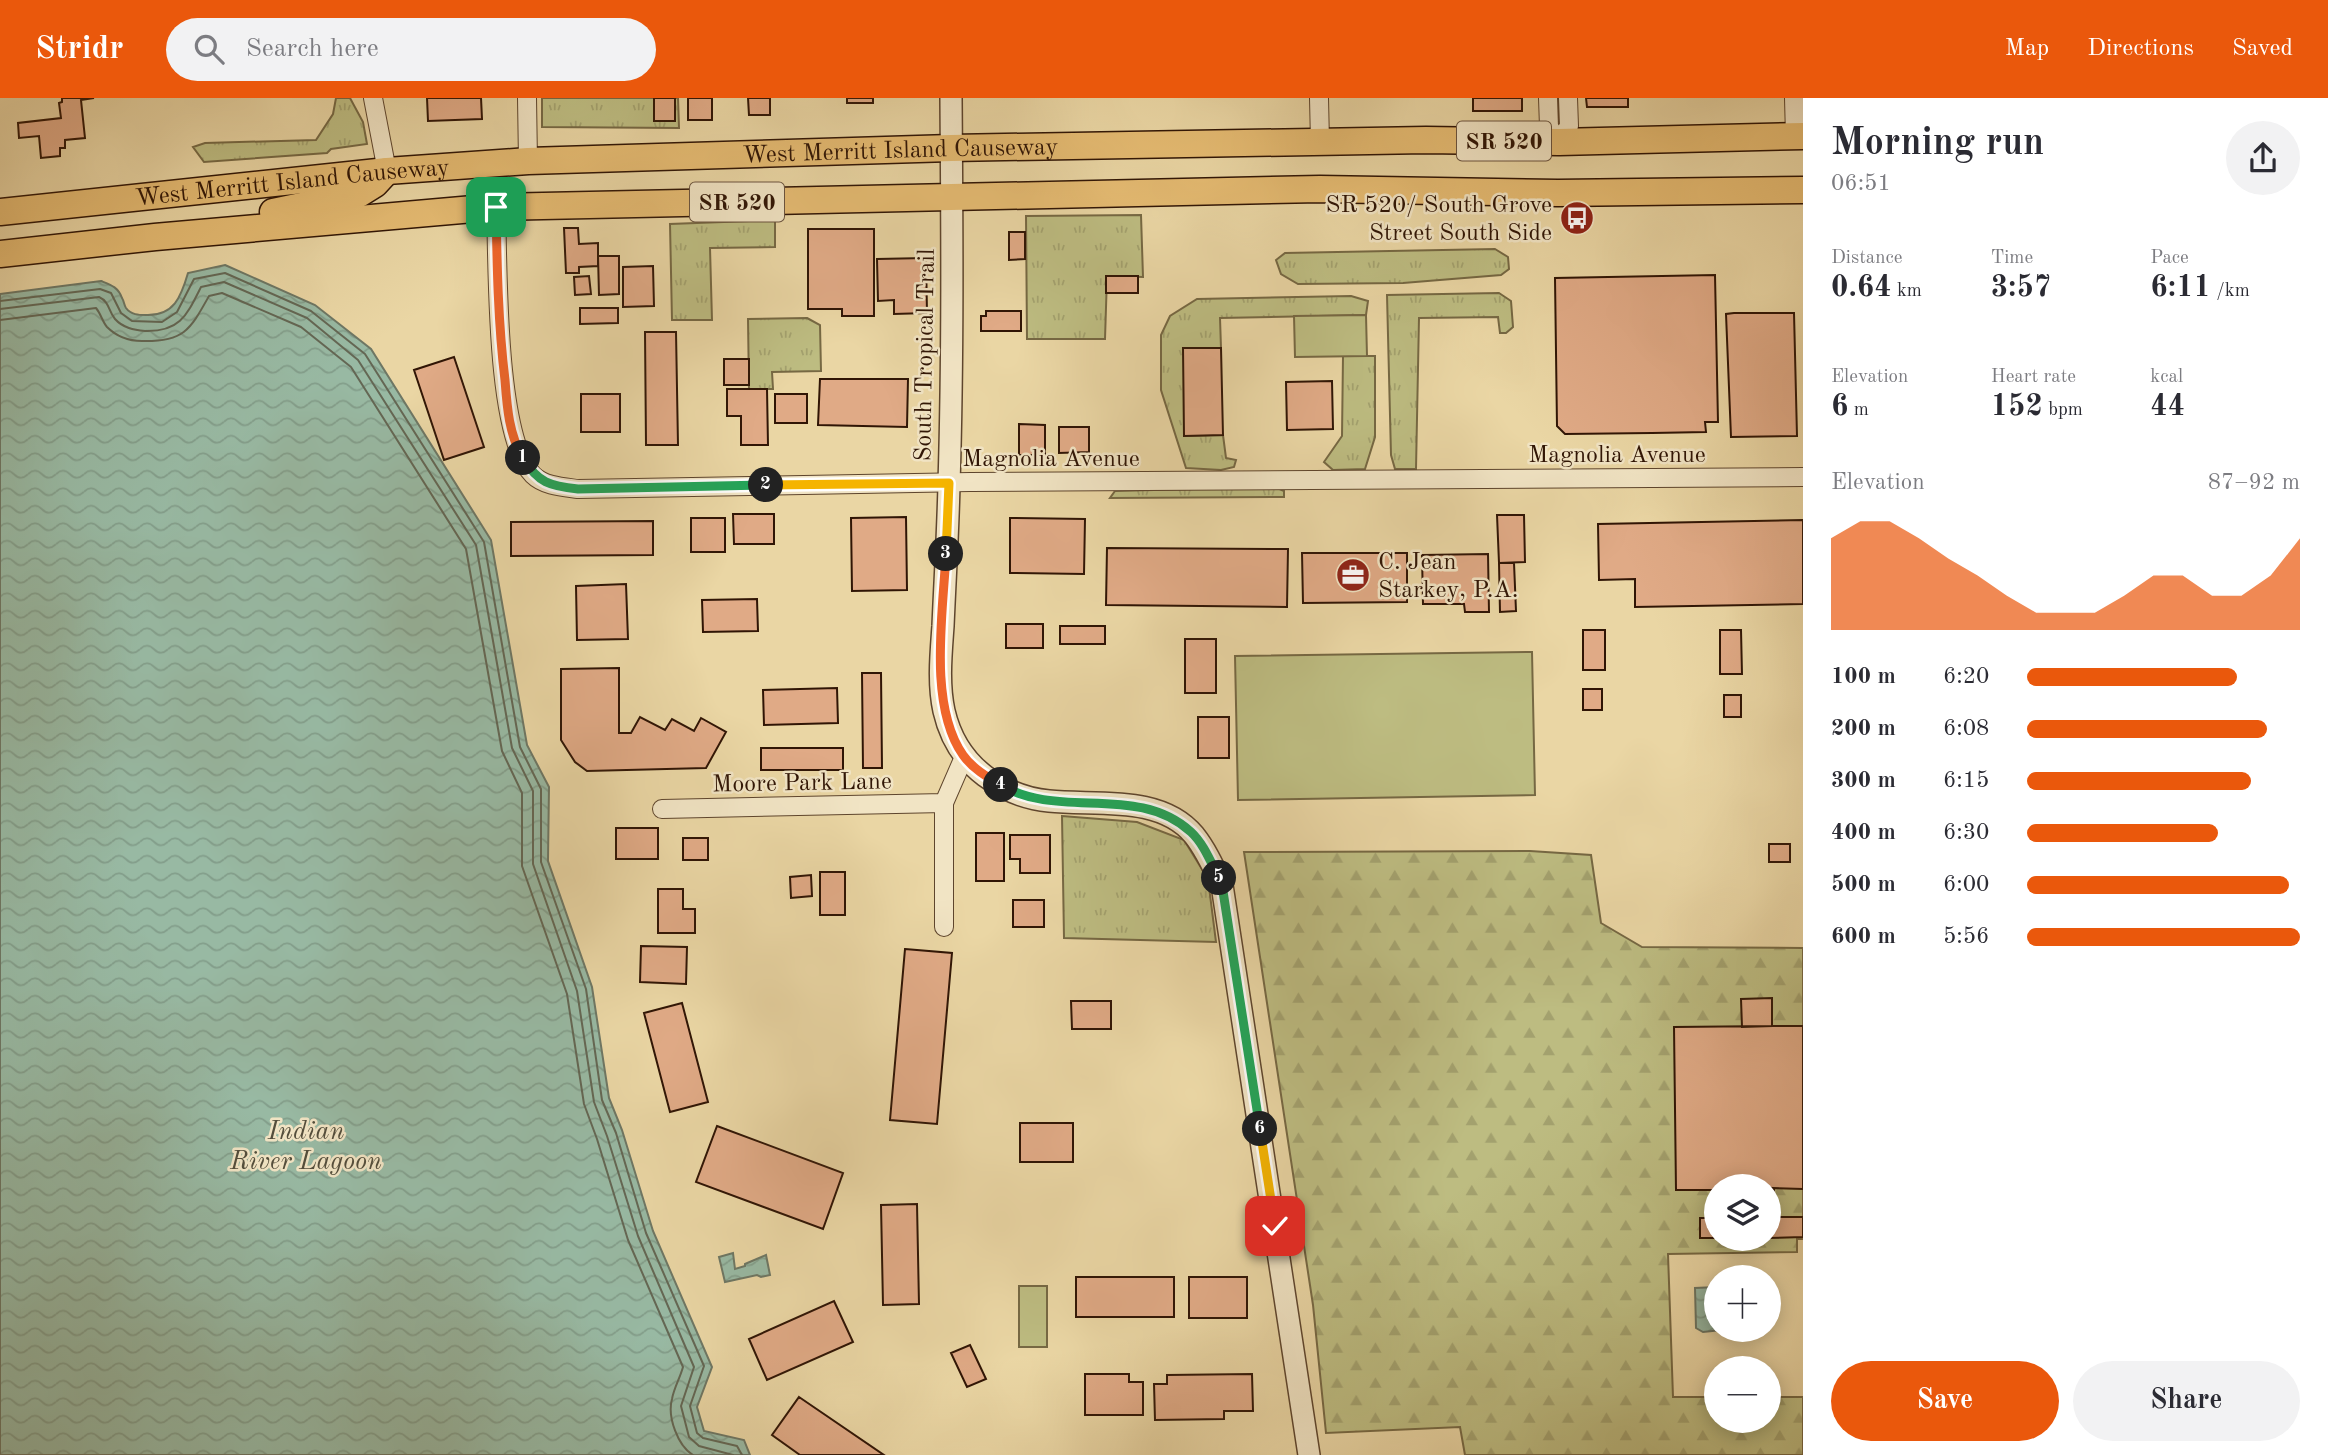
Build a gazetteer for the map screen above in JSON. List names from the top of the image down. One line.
{"streets":{"main road":["SR 520","West Merritt Island Causeway"],"street":["South Tropical Trail","Magnolia Avenue","Moore Park Lane"]},"crossings":[["West Merritt Island Causeway","South Tropical Trail"],["West Merritt Island Causeway","Magnolia Avenue"],["South Tropical Trail","Magnolia Avenue"]],"water":["Indian River Lagoon"],"places":{"bus stop":["SR 520/ South Grove Street South Side"],"office":["C. Jean Starkey, P.A."]},"page":{"header":"Stridr","search":"Search here","nav":["Map","Directions","Saved"],"heading":["Morning run","06:51"],"stats":[["Distance","0.64 km"],["Time","3:57"],["Pace","6:11 /km"],["Elevation","6 m"],["Heart rate","152 bpm"],["kcal","44"]],"pins":["1","2","3","4","5","6"],"chart":["Elevation","87–92 m"],"list":[{"name":"100 m","note":"6:20"},{"name":"200 m","note":"6:08"},{"name":"300 m","note":"6:15"},{"name":"400 m","note":"6:30"},{"name":"500 m","note":"6:00"},{"name":"600 m","note":"5:56"}],"map_buttons":["+","−"],"buttons":["Save","Share"]}}
